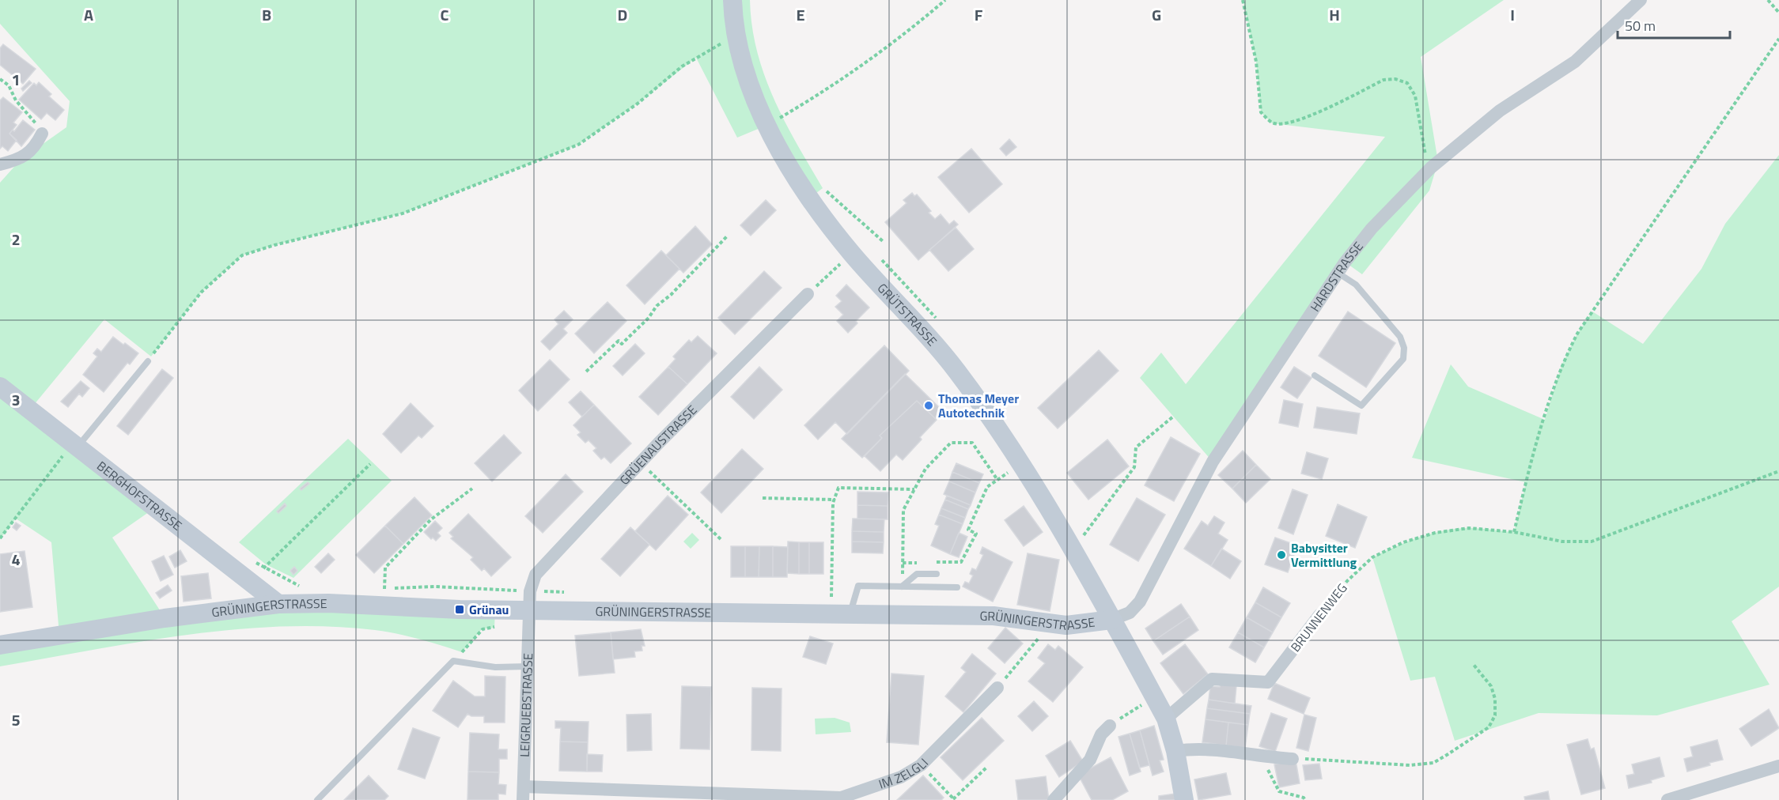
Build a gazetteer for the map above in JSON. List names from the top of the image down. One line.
{"streets":{"main road":["GRÜTSTRASSE","BERGHOFSTRASSE","GRÜNINGERSTRASSE"],"street":["HARDSTRASSE","GRÜENAUSTRASSE","BRUNNENWEG","LEIGRUEBSTRASSE","IM ZELGLI"]},"crossings":[["HARDSTRASSE","GRÜTSTRASSE"],["HARDSTRASSE","GRÜNINGERSTRASSE"],["GRÜTSTRASSE","GRÜNINGERSTRASSE"],["GRÜENAUSTRASSE","GRÜNINGERSTRASSE"],["GRÜENAUSTRASSE","LEIGRUEBSTRASSE"],["BERGHOFSTRASSE","GRÜNINGERSTRASSE"],["GRÜNINGERSTRASSE","BRUNNENWEG"],["GRÜNINGERSTRASSE","LEIGRUEBSTRASSE"],["LEIGRUEBSTRASSE","IM ZELGLI"]],"places":{"other":["Thomas Meyer Autotechnik","Babysitter Vermittlung"],"transit":["Grünau"]},"scale_bar":"50 m","grid":{"columns":["A","B","C","D","E","F","G","H","I"],"rows":["1","2","3","4","5"]}}
